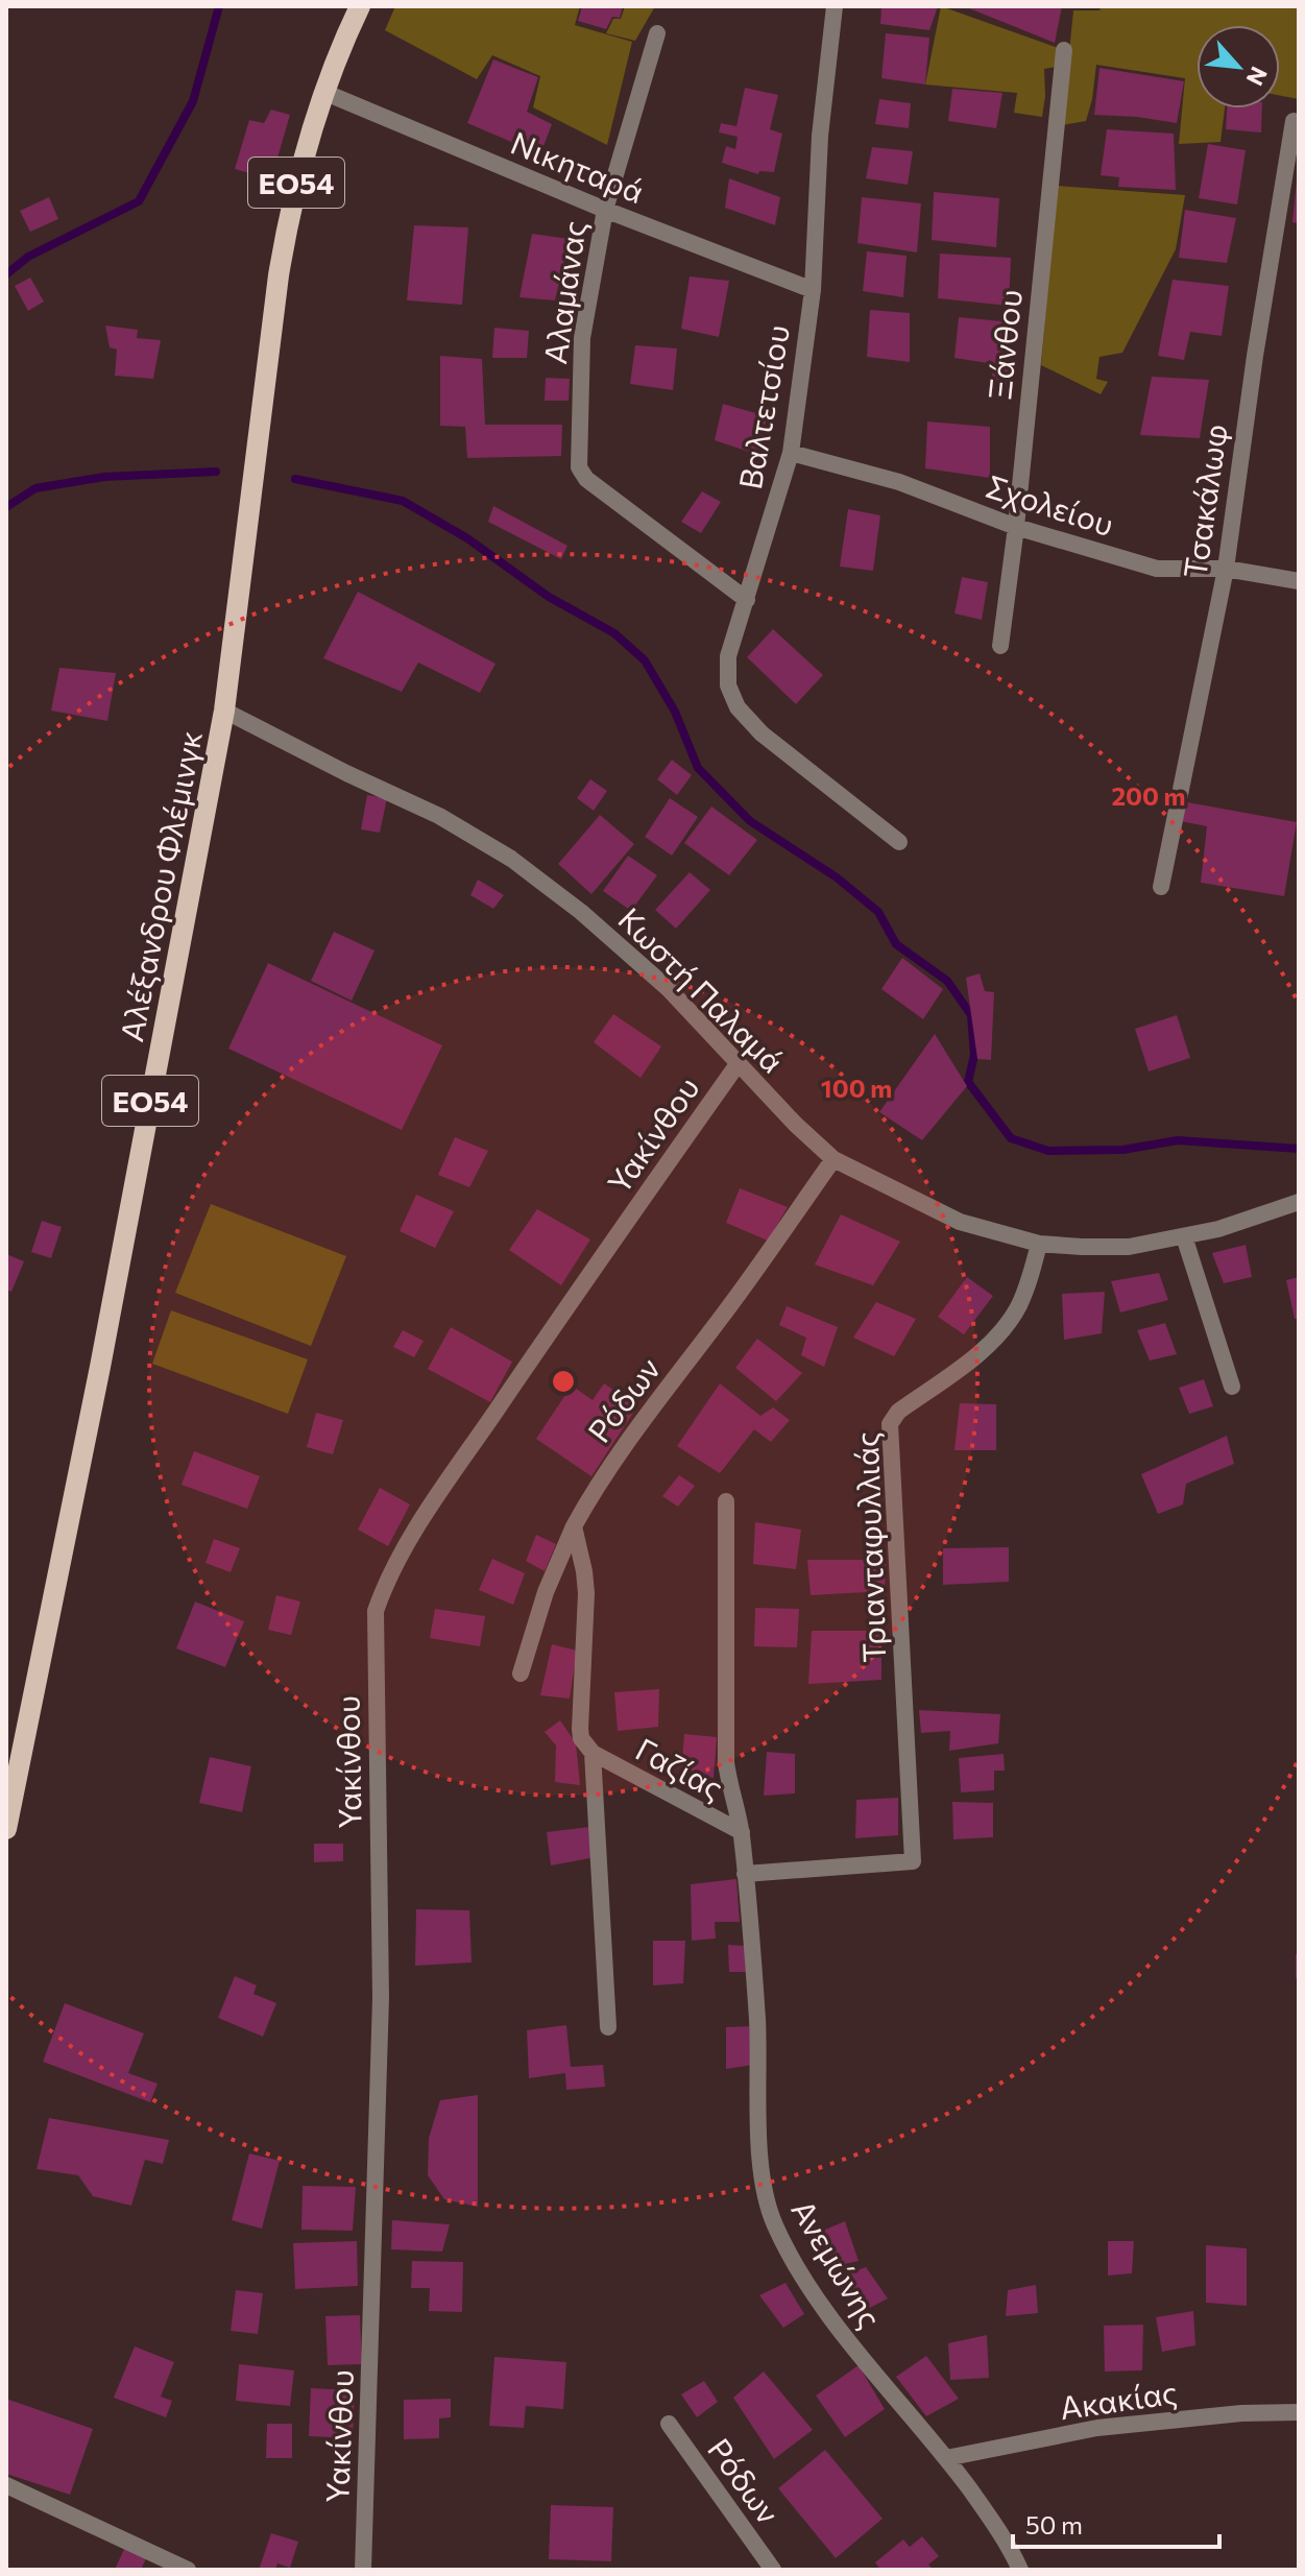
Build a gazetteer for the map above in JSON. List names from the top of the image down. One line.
{"streets":{"main road":["ΕΟ54","Αλέξανδρου Φλέμινγκ"],"street":["Νικηταρά","Αλαμάνας","Ξάνθου","Βαλτετσίου","Τσακάλωφ","Σχολείου","Κωστή Παλαμά","Υακίνθου","Ρόδων","Τριανταφυλλιάς","Γαζίας","Ανεμώνης","Ακακίας"]},"crossings":[["Νικηταρά","Αλαμάνας"],["Νικηταρά","Βαλτετσίου"],["Νικηταρά","Αλέξανδρου Φλέμινγκ"],["Αλαμάνας","Βαλτετσίου"],["Ξάνθου","Σχολείου"],["Βαλτετσίου","Σχολείου"],["Τσακάλωφ","Σχολείου"],["Αλέξανδρου Φλέμινγκ","Κωστή Παλαμά"],["Κωστή Παλαμά","Υακίνθου"],["Κωστή Παλαμά","Ρόδων"],["Κωστή Παλαμά","Τριανταφυλλιάς"],["Τριανταφυλλιάς","Ανεμώνης"],["Γαζίας","Ανεμώνης"],["Ανεμώνης","Ακακίας"]],"scale_bar":"50 m","north":"bottom right","rings":["200 m","100 m"]}
